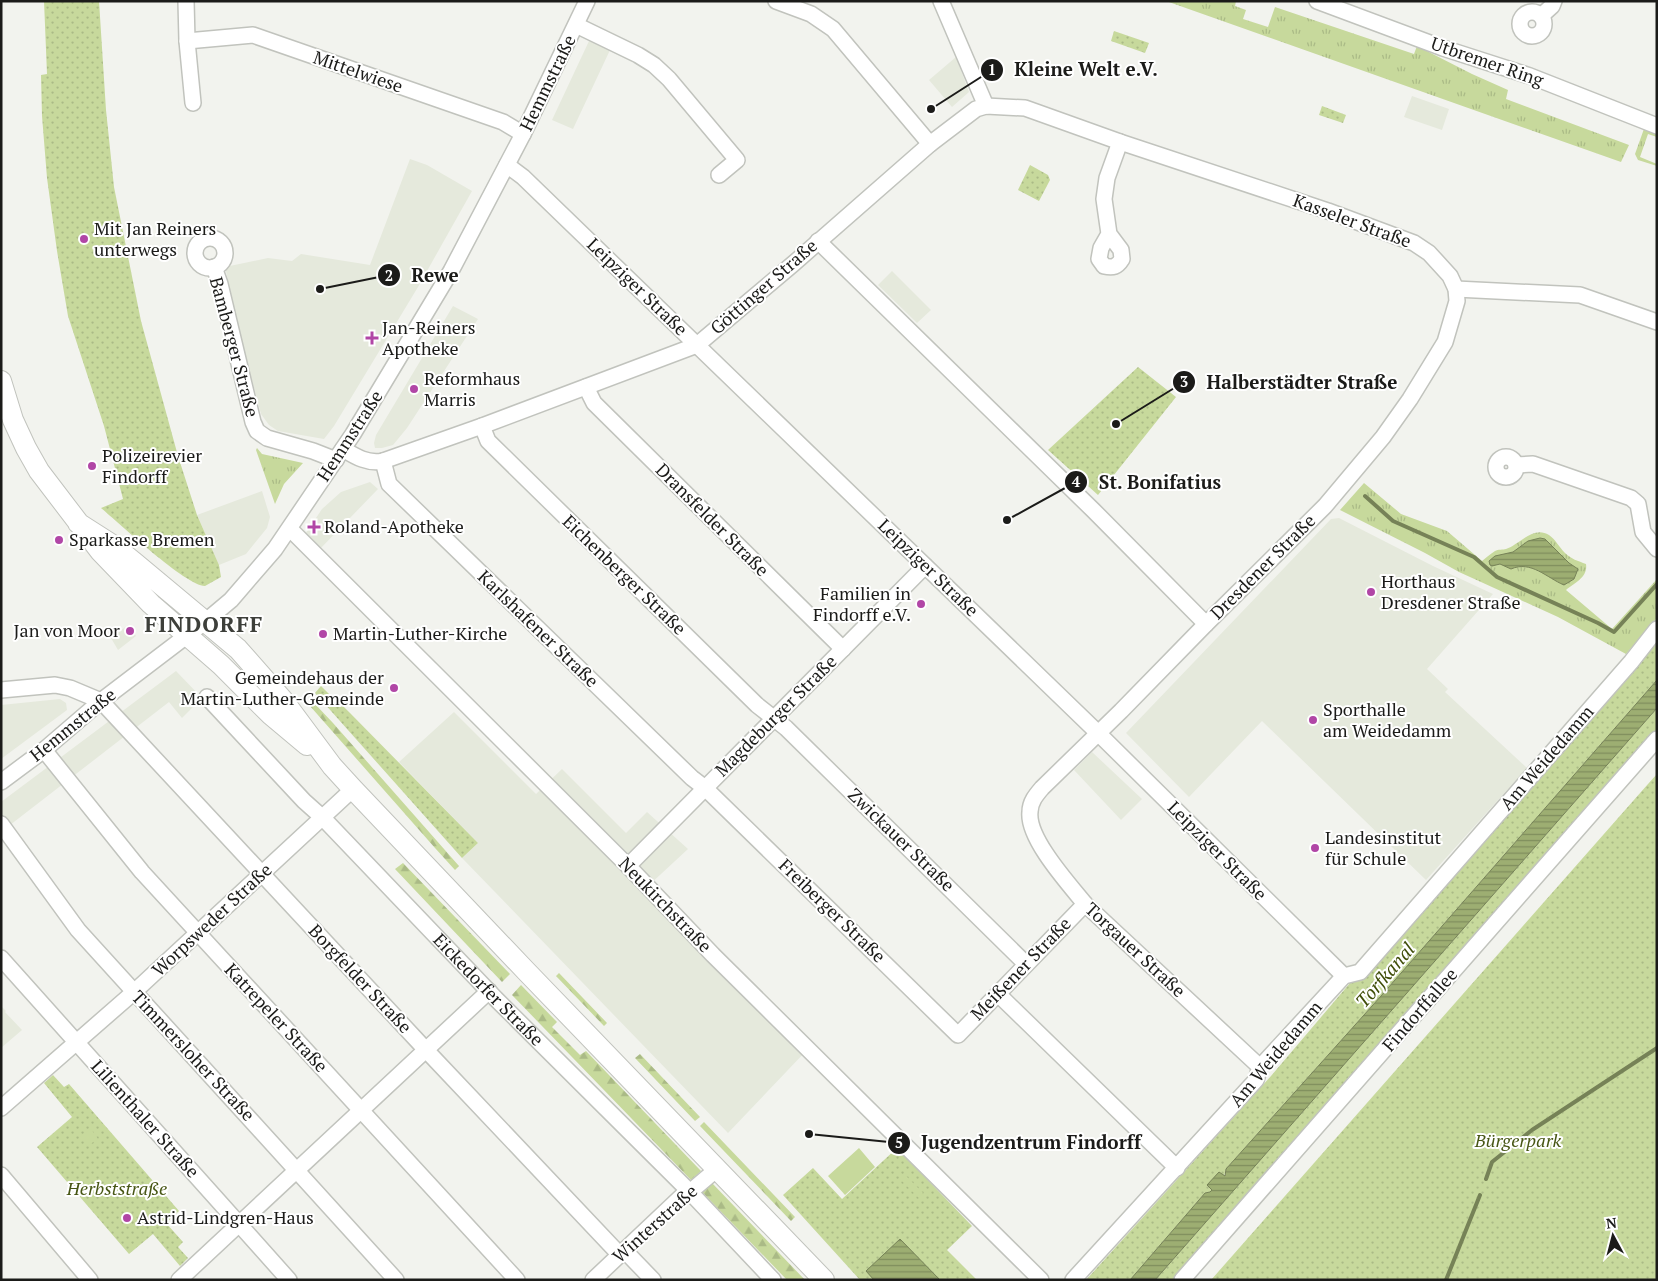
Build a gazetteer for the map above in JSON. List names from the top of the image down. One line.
{"streets":{"street":["Utbremer Ring","Mittelwiese","Hemmstraße","Kasseler Straße","Leipziger Straße","Göttinger Straße","Bamberger Straße","Dransfelder Straße","Dresdener Straße","Eichenberger Straße","Karlshafener Straße","Magdeburger Straße","Am Weidedamm","Zwickauer Straße","Neukirchstraße","Freiberger Straße","Worpsweder Straße","Torgauer Straße","Meißener Straße","Borgfelder Straße","Eickedorfer Straße","Findorffallee","Katrepeler Straße","Timmersloher Straße","Lilienthaler Straße","Winterstraße"]},"crossings":[["Mittelwiese","Hemmstraße"],["Hemmstraße","Leipziger Straße"],["Hemmstraße","Göttinger Straße"],["Hemmstraße","Bamberger Straße"],["Hemmstraße","Neukirchstraße"],["Hemmstraße","Borgfelder Straße"],["Hemmstraße","Katrepeler Straße"],["Kasseler Straße","Göttinger Straße"],["Kasseler Straße","Dresdener Straße"],["Leipziger Straße","Göttinger Straße"],["Leipziger Straße","Dresdener Straße"],["Leipziger Straße","Magdeburger Straße"],["Leipziger Straße","Am Weidedamm"],["Göttinger Straße","Bamberger Straße"],["Göttinger Straße","Dransfelder Straße"],["Göttinger Straße","Eichenberger Straße"],["Göttinger Straße","Karlshafener Straße"],["Dransfelder Straße","Magdeburger Straße"],["Dresdener Straße","Torgauer Straße"],["Eichenberger Straße","Magdeburger Straße"],["Eichenberger Straße","Zwickauer Straße"],["Karlshafener Straße","Magdeburger Straße"],["Karlshafener Straße","Freiberger Straße"],["Magdeburger Straße","Zwickauer Straße"],["Magdeburger Straße","Neukirchstraße"],["Magdeburger Straße","Freiberger Straße"],["Am Weidedamm","Torgauer Straße"],["Zwickauer Straße","Meißener Straße"],["Freiberger Straße","Meißener Straße"],["Worpsweder Straße","Borgfelder Straße"],["Worpsweder Straße","Eickedorfer Straße"],["Worpsweder Straße","Katrepeler Straße"],["Worpsweder Straße","Timmersloher Straße"],["Worpsweder Straße","Lilienthaler Straße"],["Torgauer Straße","Meißener Straße"],["Borgfelder Straße","Winterstraße"],["Eickedorfer Straße","Winterstraße"]],"districts":["FINDORFF"],"water":["Torfkanal"],"parks":["Bürgerpark","Herbststraße"],"places":{"other":["Kleine Welt e.V.","Mit Jan Reiners unterwegs","Rewe","Reformhaus Marris","Halberstädter Straße","Polizeirevier Findorff","St. Bonifatius","Sparkasse Bremen","Horthaus Dresdener Straße","Familien in Findorff e.V.","Jan von Moor","Martin-Luther-Kirche","Gemeindehaus der Martin-Luther-Gemeinde","Sporthalle am Weidedamm","Landesinstitut für Schule","Jugendzentrum Findorff","Astrid-Lindgren-Haus"],"health":["Jan-Reiners Apotheke","Roland-Apotheke"]},"north":"top"}
